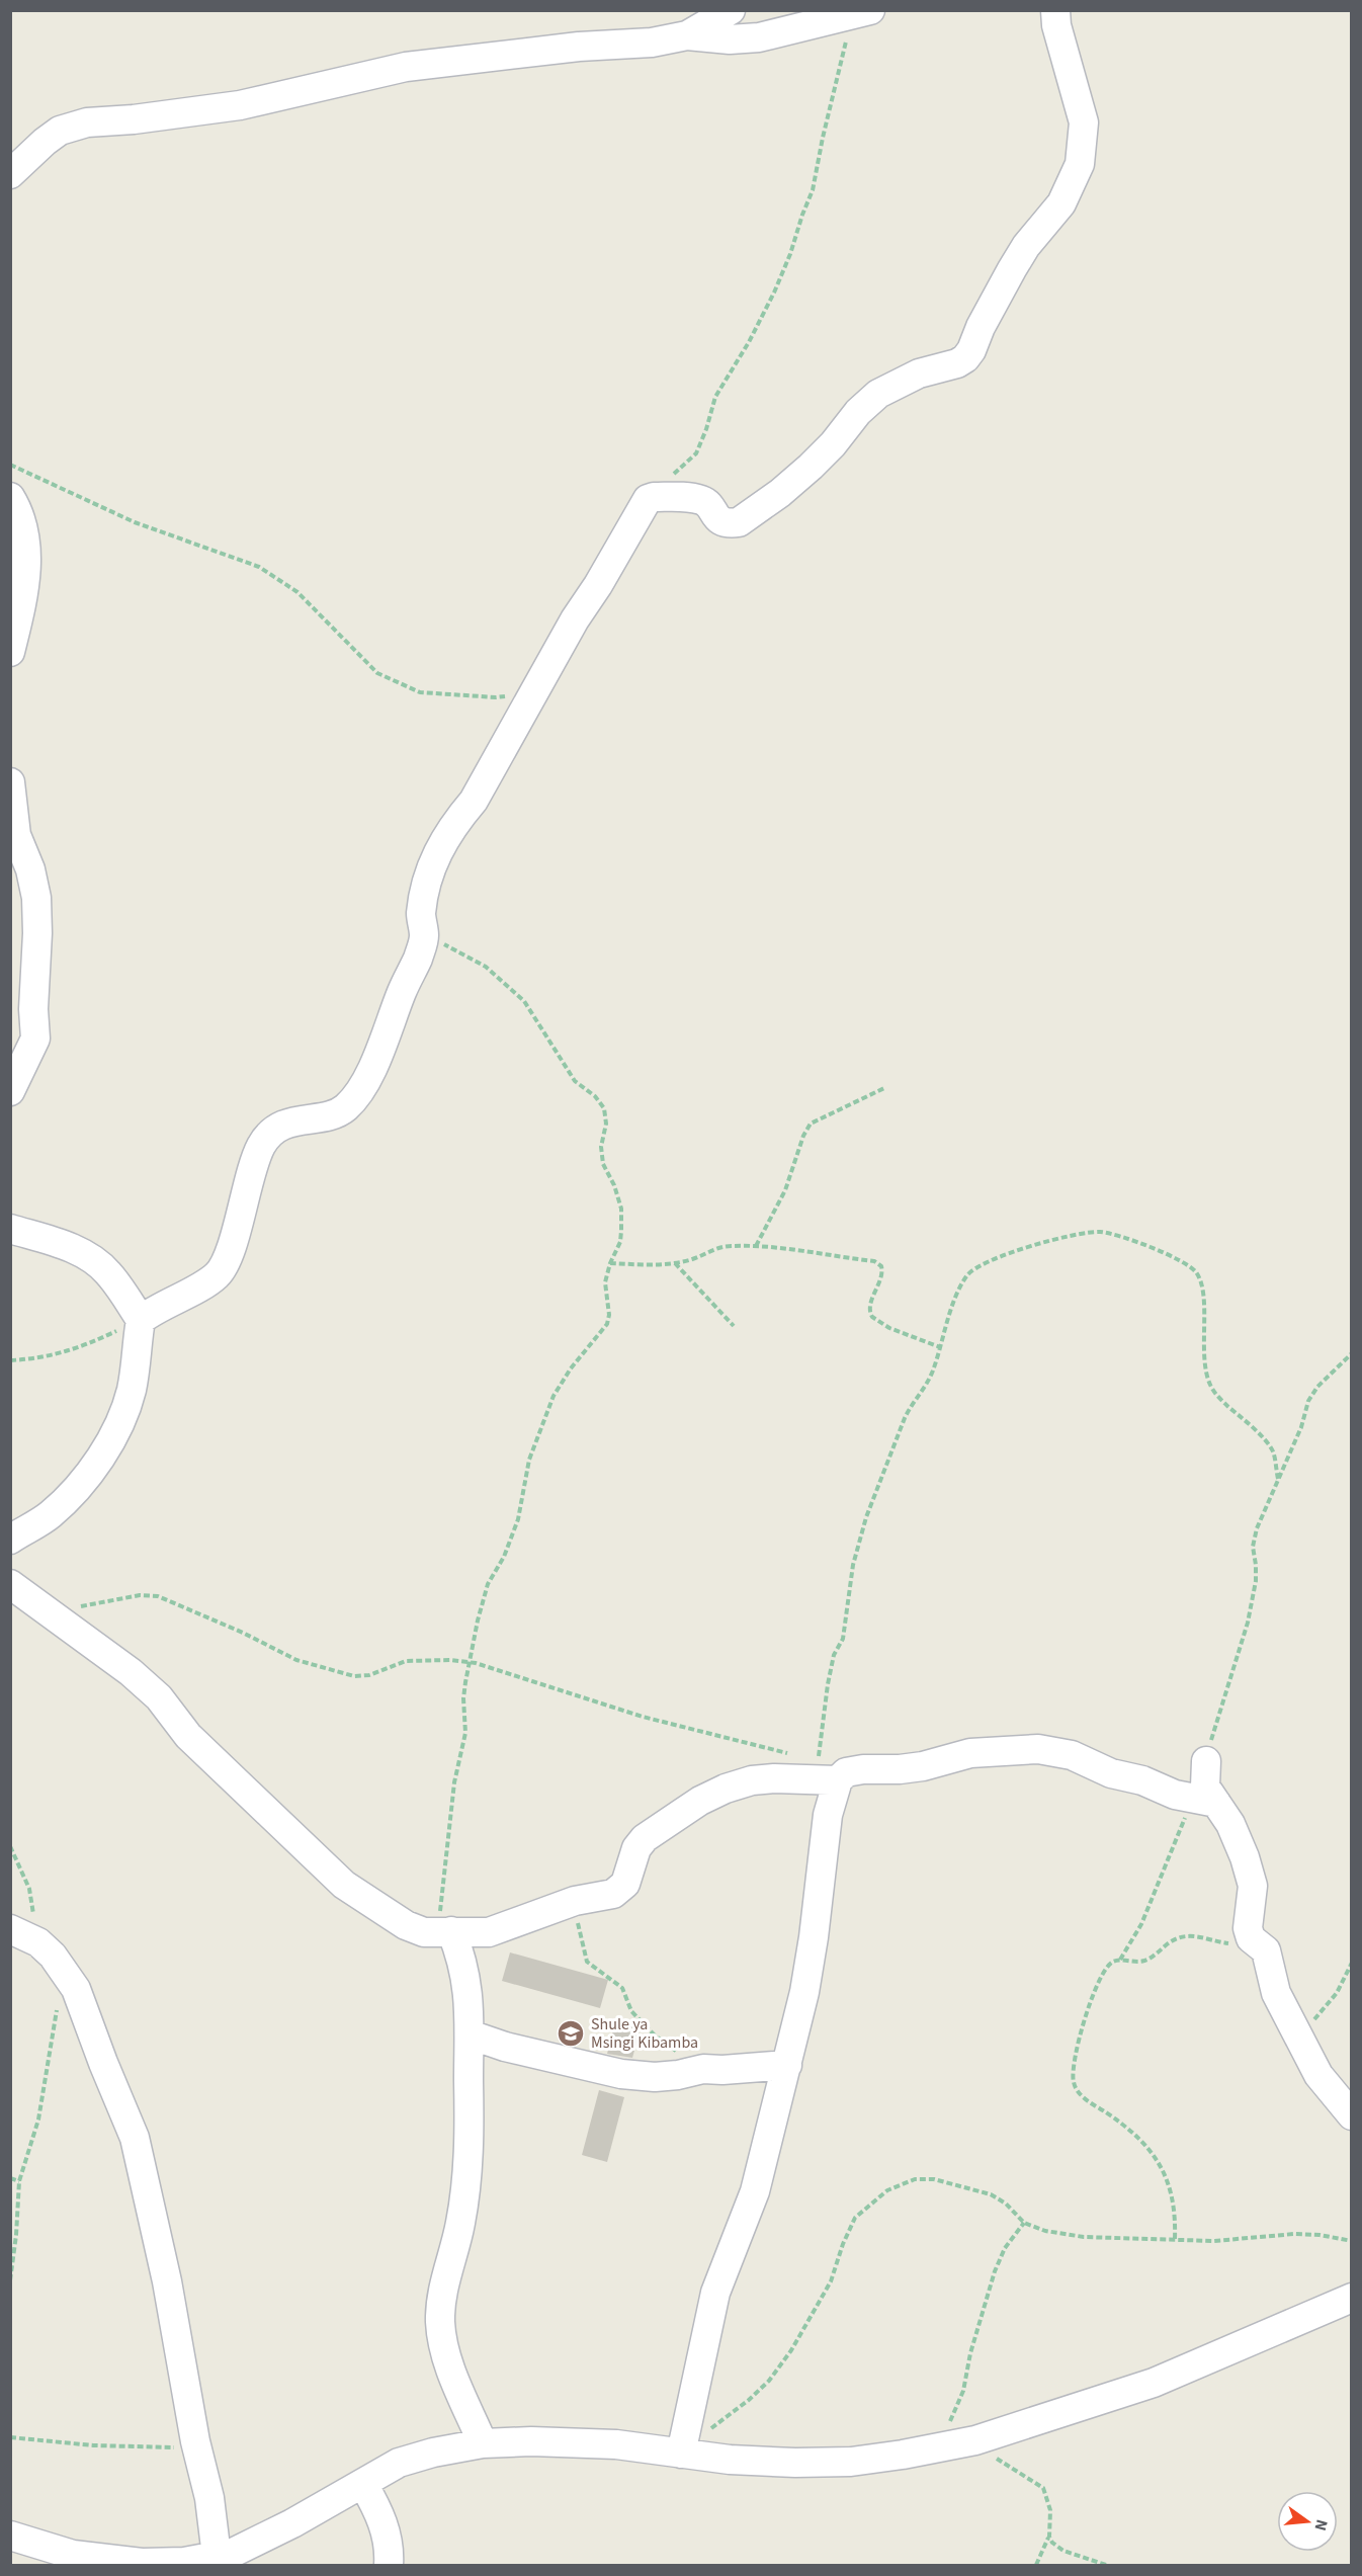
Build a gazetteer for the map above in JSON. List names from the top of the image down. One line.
{"places":{"school or university":["Shule ya Msingi Kibamba"]},"north":"right"}
